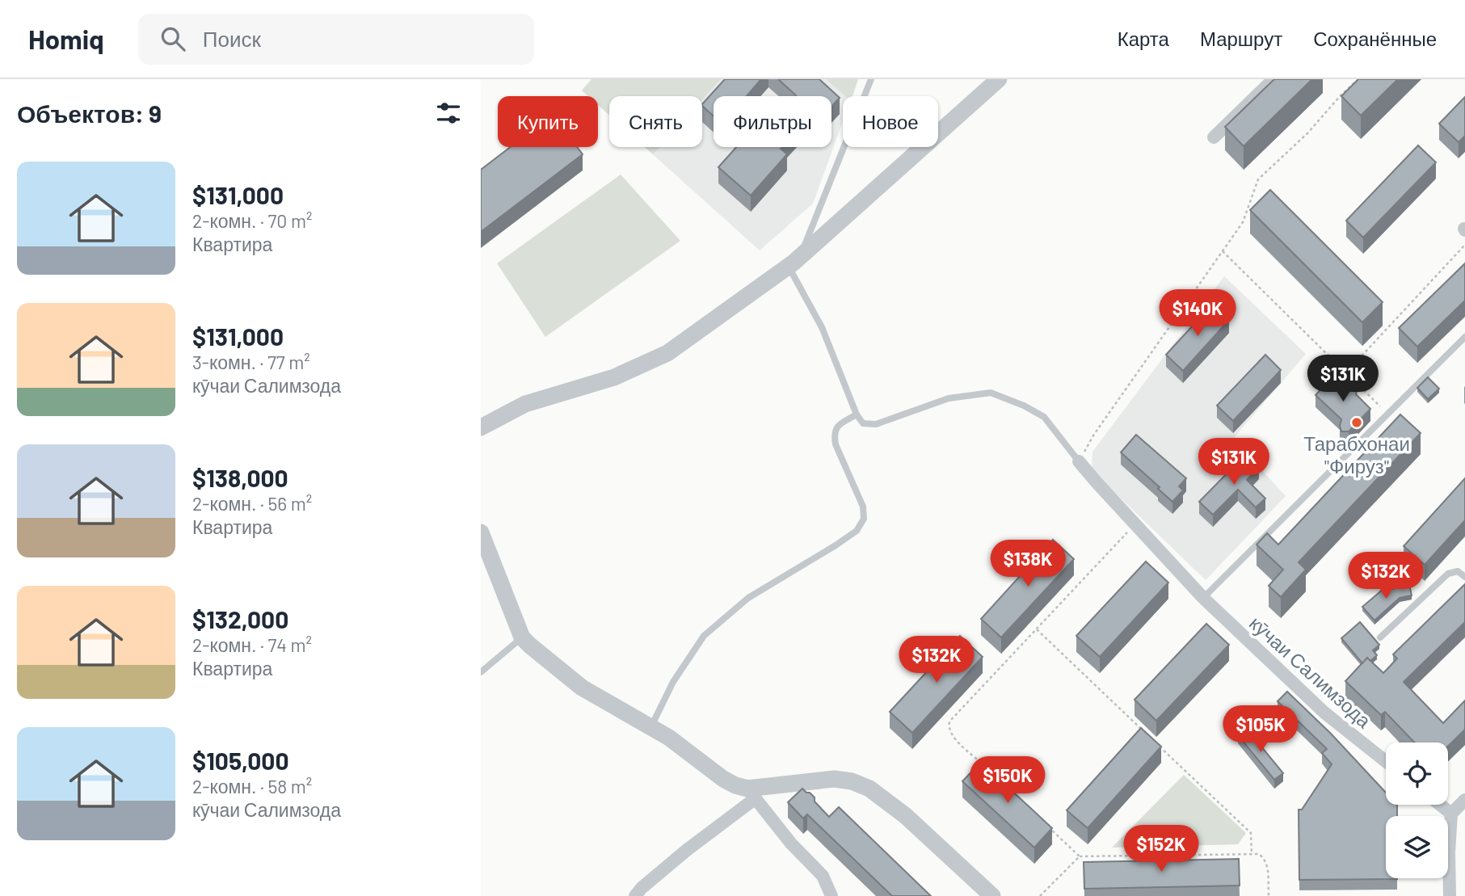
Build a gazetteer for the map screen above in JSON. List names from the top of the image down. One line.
{"streets":{"street":["кӯчаи Салимзода"]},"places":["Тарабхонаи \"Фируз\""],"page":{"header":"Homiq","search":"Поиск","nav":["Карта","Маршрут","Сохранённые"],"heading":"Объектов: 9","chip":["Купить","Снять","Фильтры","Новое"],"list":[{"name":"$131,000","note":"2-комн. · 70 m² · Квартира"},{"name":"$131,000","note":"3-комн. · 77 m² · кӯчаи Салимзода"},{"name":"$138,000","note":"2-комн. · 56 m² · Квартира"},{"name":"$132,000","note":"2-комн. · 74 m² · Квартира"},{"name":"$105,000","note":"2-комн. · 58 m² · кӯчаи Салимзода"}],"price":["$140K","$131K","$131K","$138K","$132K","$132K","$105K","$150K","$152K"]}}
